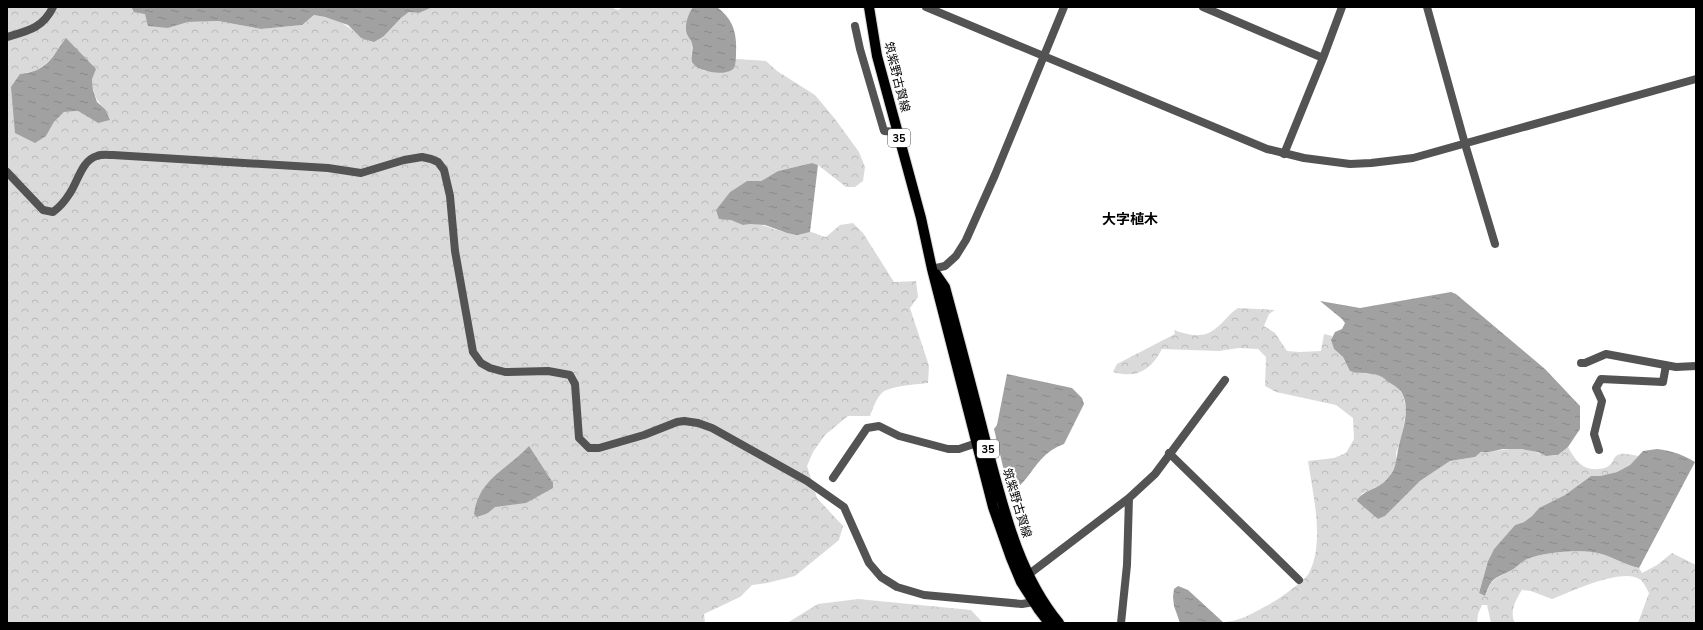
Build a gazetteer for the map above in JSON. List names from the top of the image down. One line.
{"streets":{"main road":["筑紫野古賀線","35"]},"districts":["大字植木"]}
